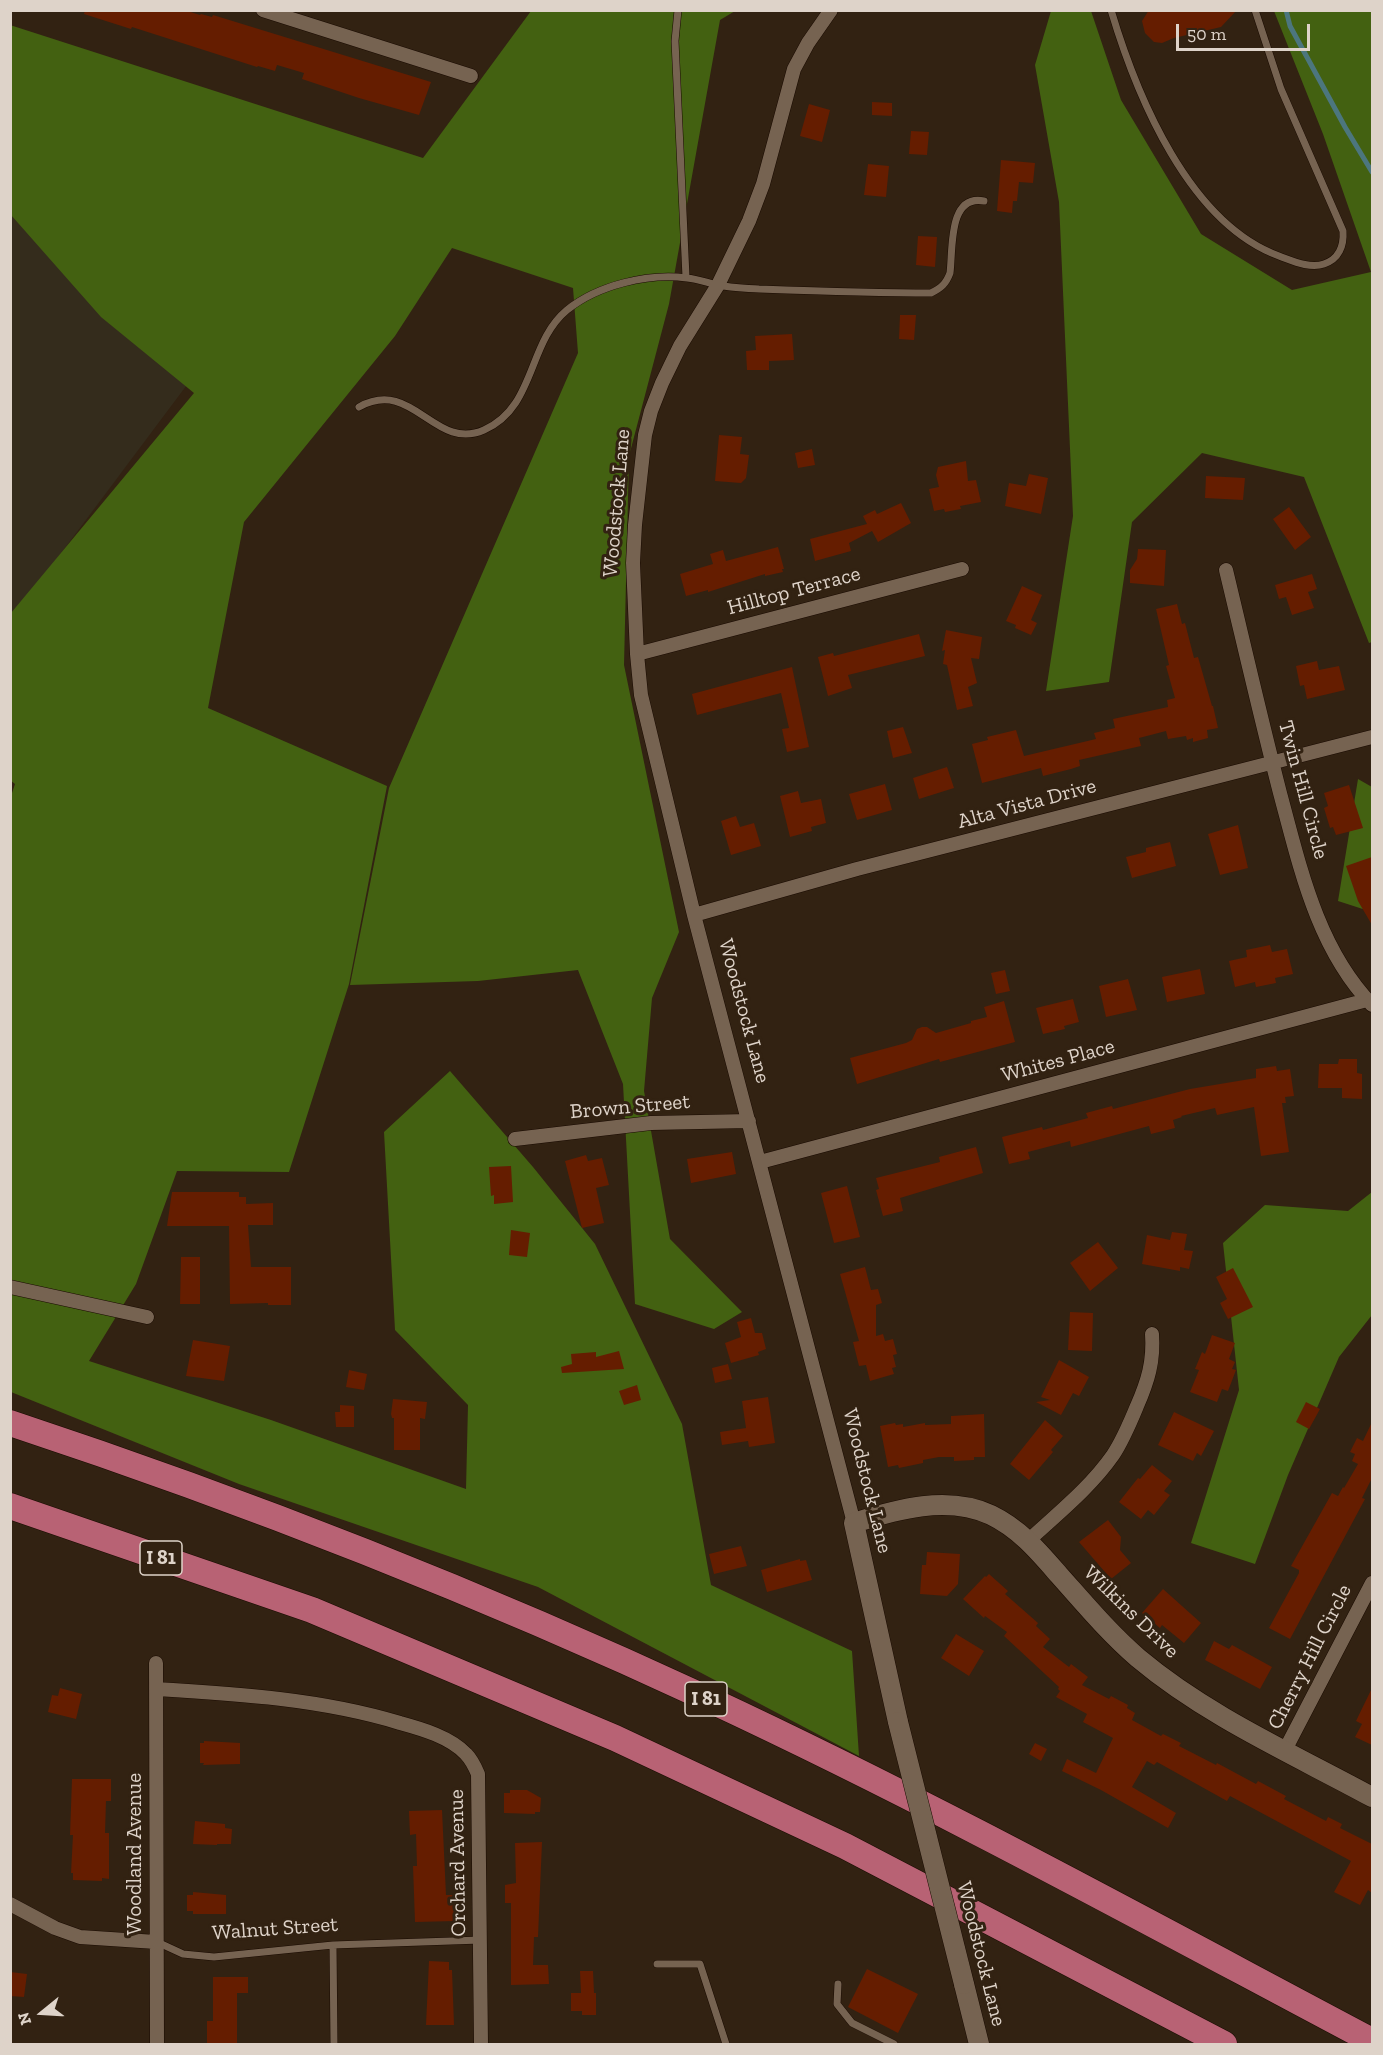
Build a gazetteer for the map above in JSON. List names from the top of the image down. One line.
{"streets":{"highway":["I 81"],"street":["Woodstock Lane","Hilltop Terrace","Twin Hill Circle","Alta Vista Drive","Whites Place","Brown Street","Wilkins Drive","Cherry Hill Circle","Woodland Avenue","Orchard Avenue","Walnut Street"]},"crossings":[["Woodstock Lane","Hilltop Terrace"],["Woodstock Lane","Alta Vista Drive"],["Woodstock Lane","Whites Place"],["Woodstock Lane","Brown Street"],["Woodstock Lane","Wilkins Drive"],["Twin Hill Circle","Alta Vista Drive"],["Twin Hill Circle","Whites Place"],["Wilkins Drive","Cherry Hill Circle"],["Woodland Avenue","Orchard Avenue"],["Woodland Avenue","Walnut Street"],["Orchard Avenue","Walnut Street"]],"scale_bar":"50 m","north":"left"}
